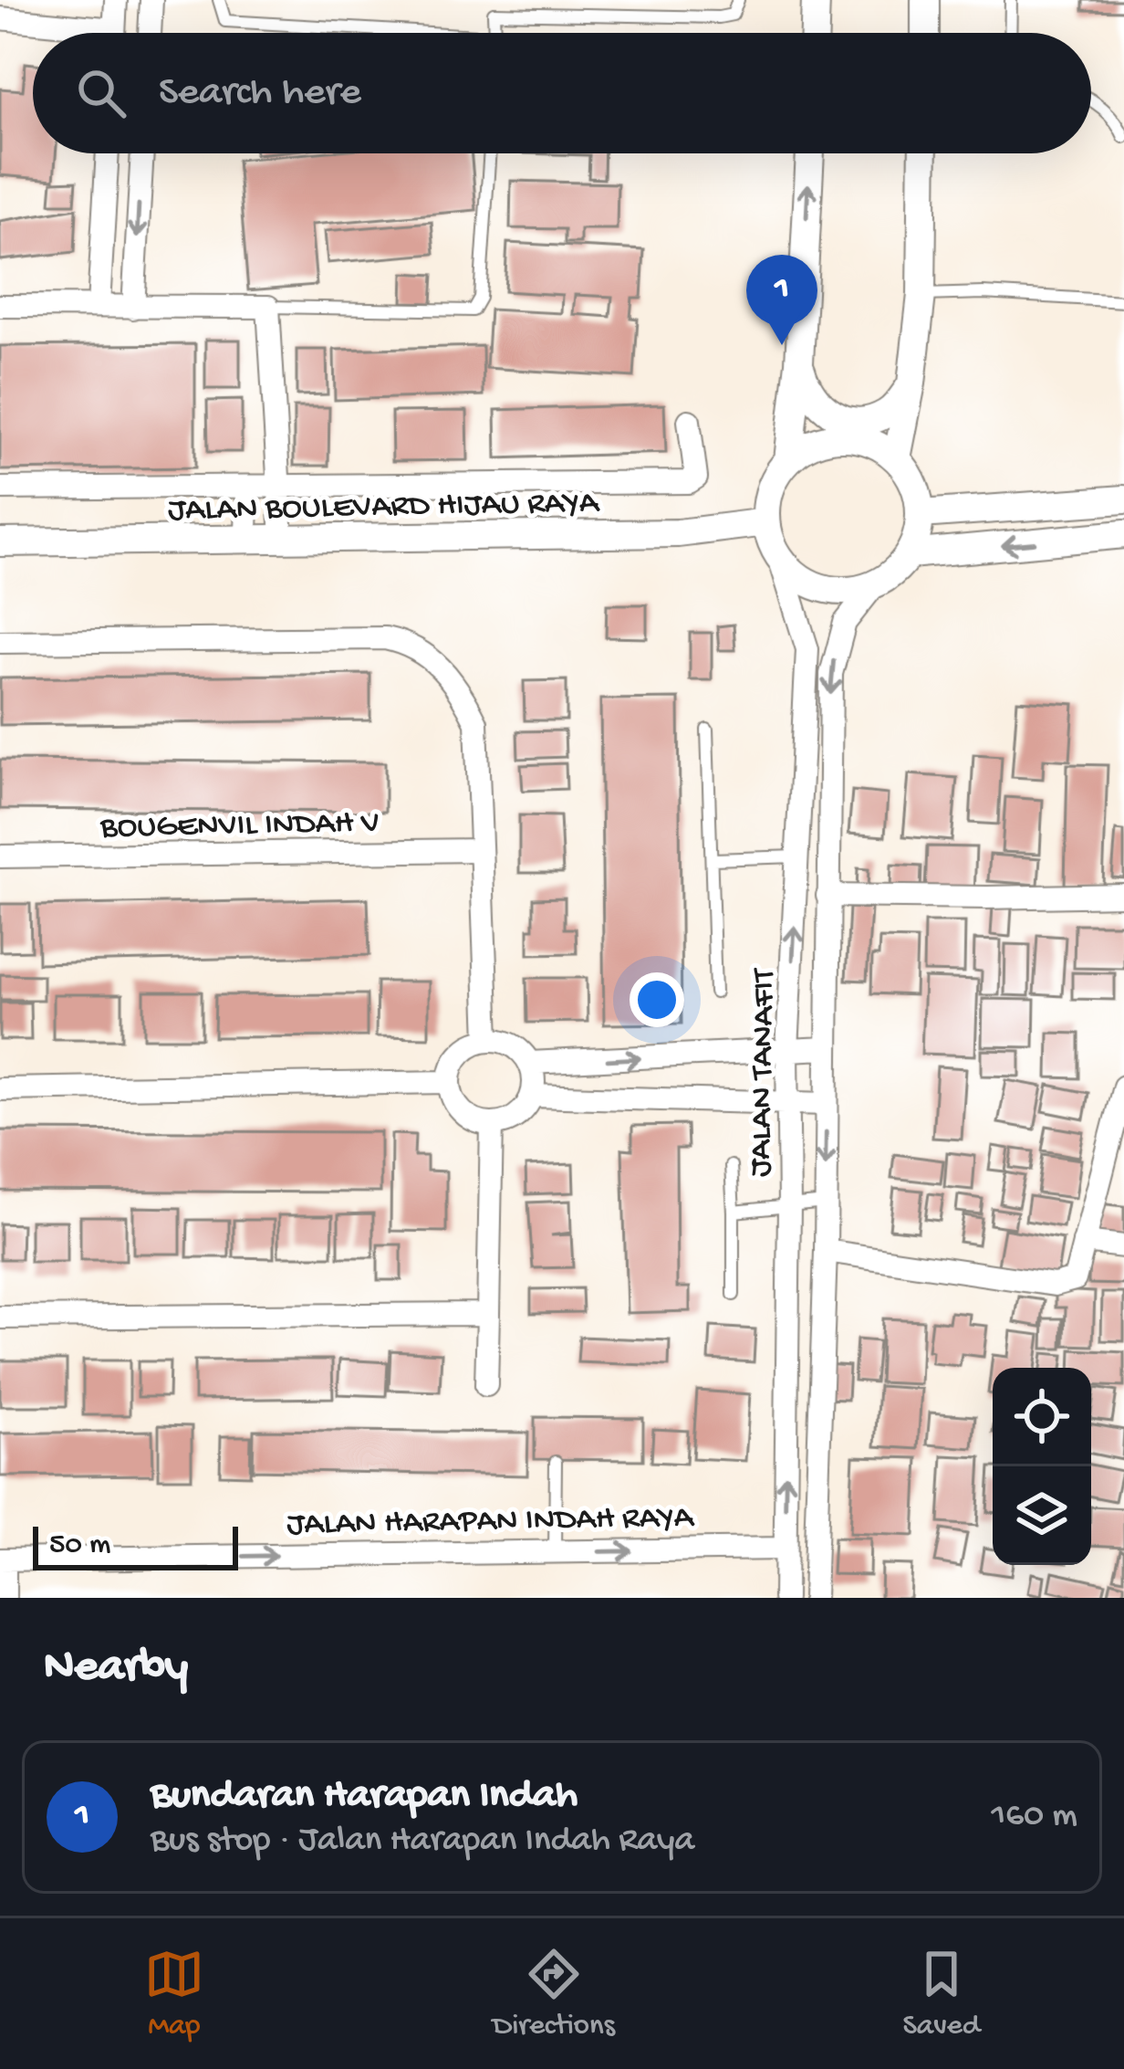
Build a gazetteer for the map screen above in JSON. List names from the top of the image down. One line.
{"streets":{"street":["JALAN BOULEVARD HIJAU RAYA","BOUGENVIL INDAH V","JALAN TANAFIT","JALAN HARAPAN INDAH RAYA"]},"crossings":[["JALAN BOULEVARD HIJAU RAYA","JALAN TANAFIT"],["JALAN TANAFIT","JALAN HARAPAN INDAH RAYA"]],"one_way":["JALAN HARAPAN INDAH RAYA"],"scale_bar":"50 m","page":{"search":"Search here","pins":"1","scale":"50 m","heading":"Nearby","list":[{"mark":"1","name":"Bundaran Harapan Indah","note":"Bus stop · Jalan Harapan Indah Raya","value":"160 m"}],"nav":["Map","Directions","Saved"]}}
